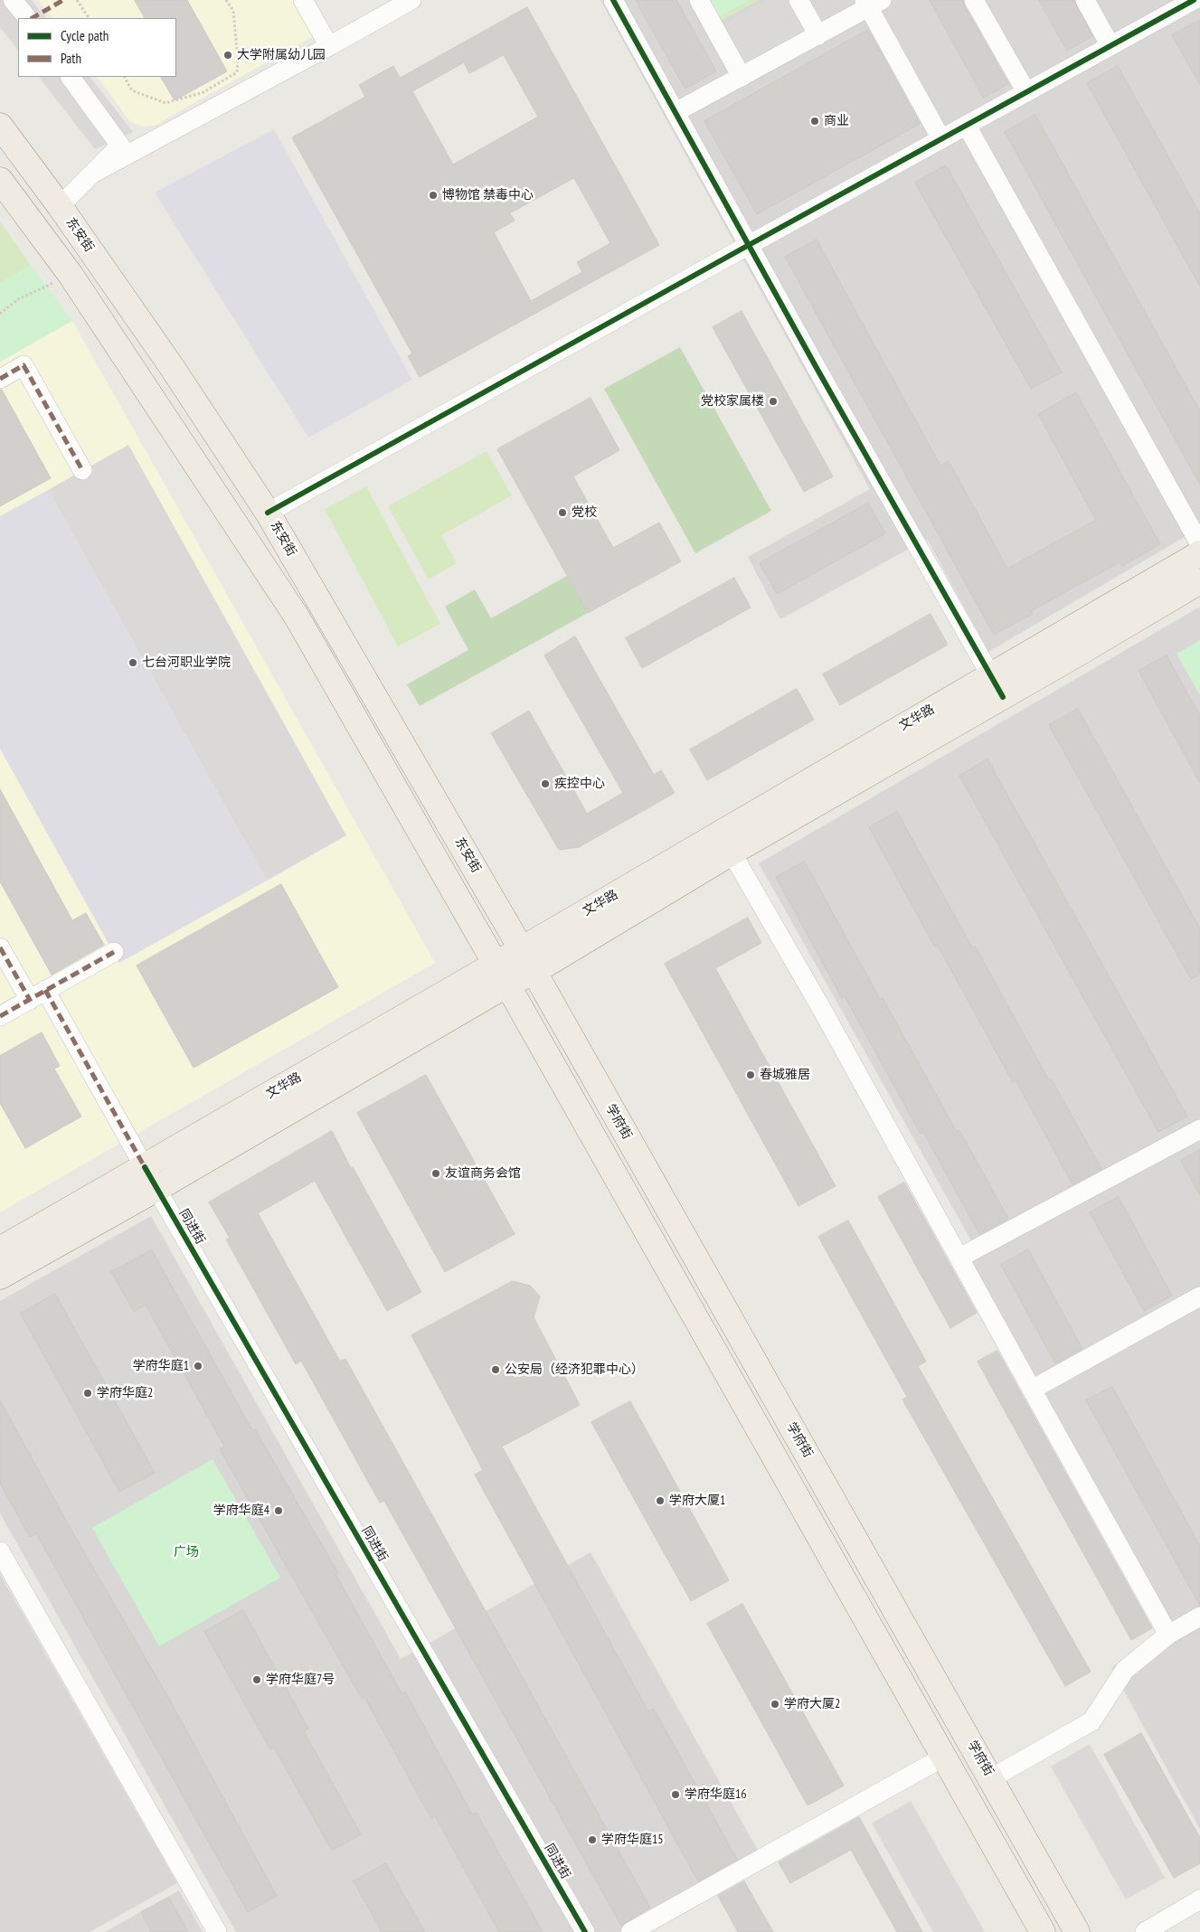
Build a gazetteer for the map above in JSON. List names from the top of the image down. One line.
{"streets":{"main road":["东安街","文华路","学府街"],"street":["同进街"]},"crossings":[["东安街","文华路"],["东安街","学府街"],["文华路","学府街"],["文华路","同进街"]],"parks":["广场"],"places":["大学附属幼儿园","商业","博物馆 禁毒中心","党校家属楼","党校","七台河职业学院","疾控中心","春城雅居","友谊商务会馆","学府华庭1","公安局（经济犯罪中心）","学府华庭2","学府大厦1","学府华庭4","学府华庭7号","学府大厦2","学府华庭16","学府华庭15"],"legend":["Cycle path","Path"]}
